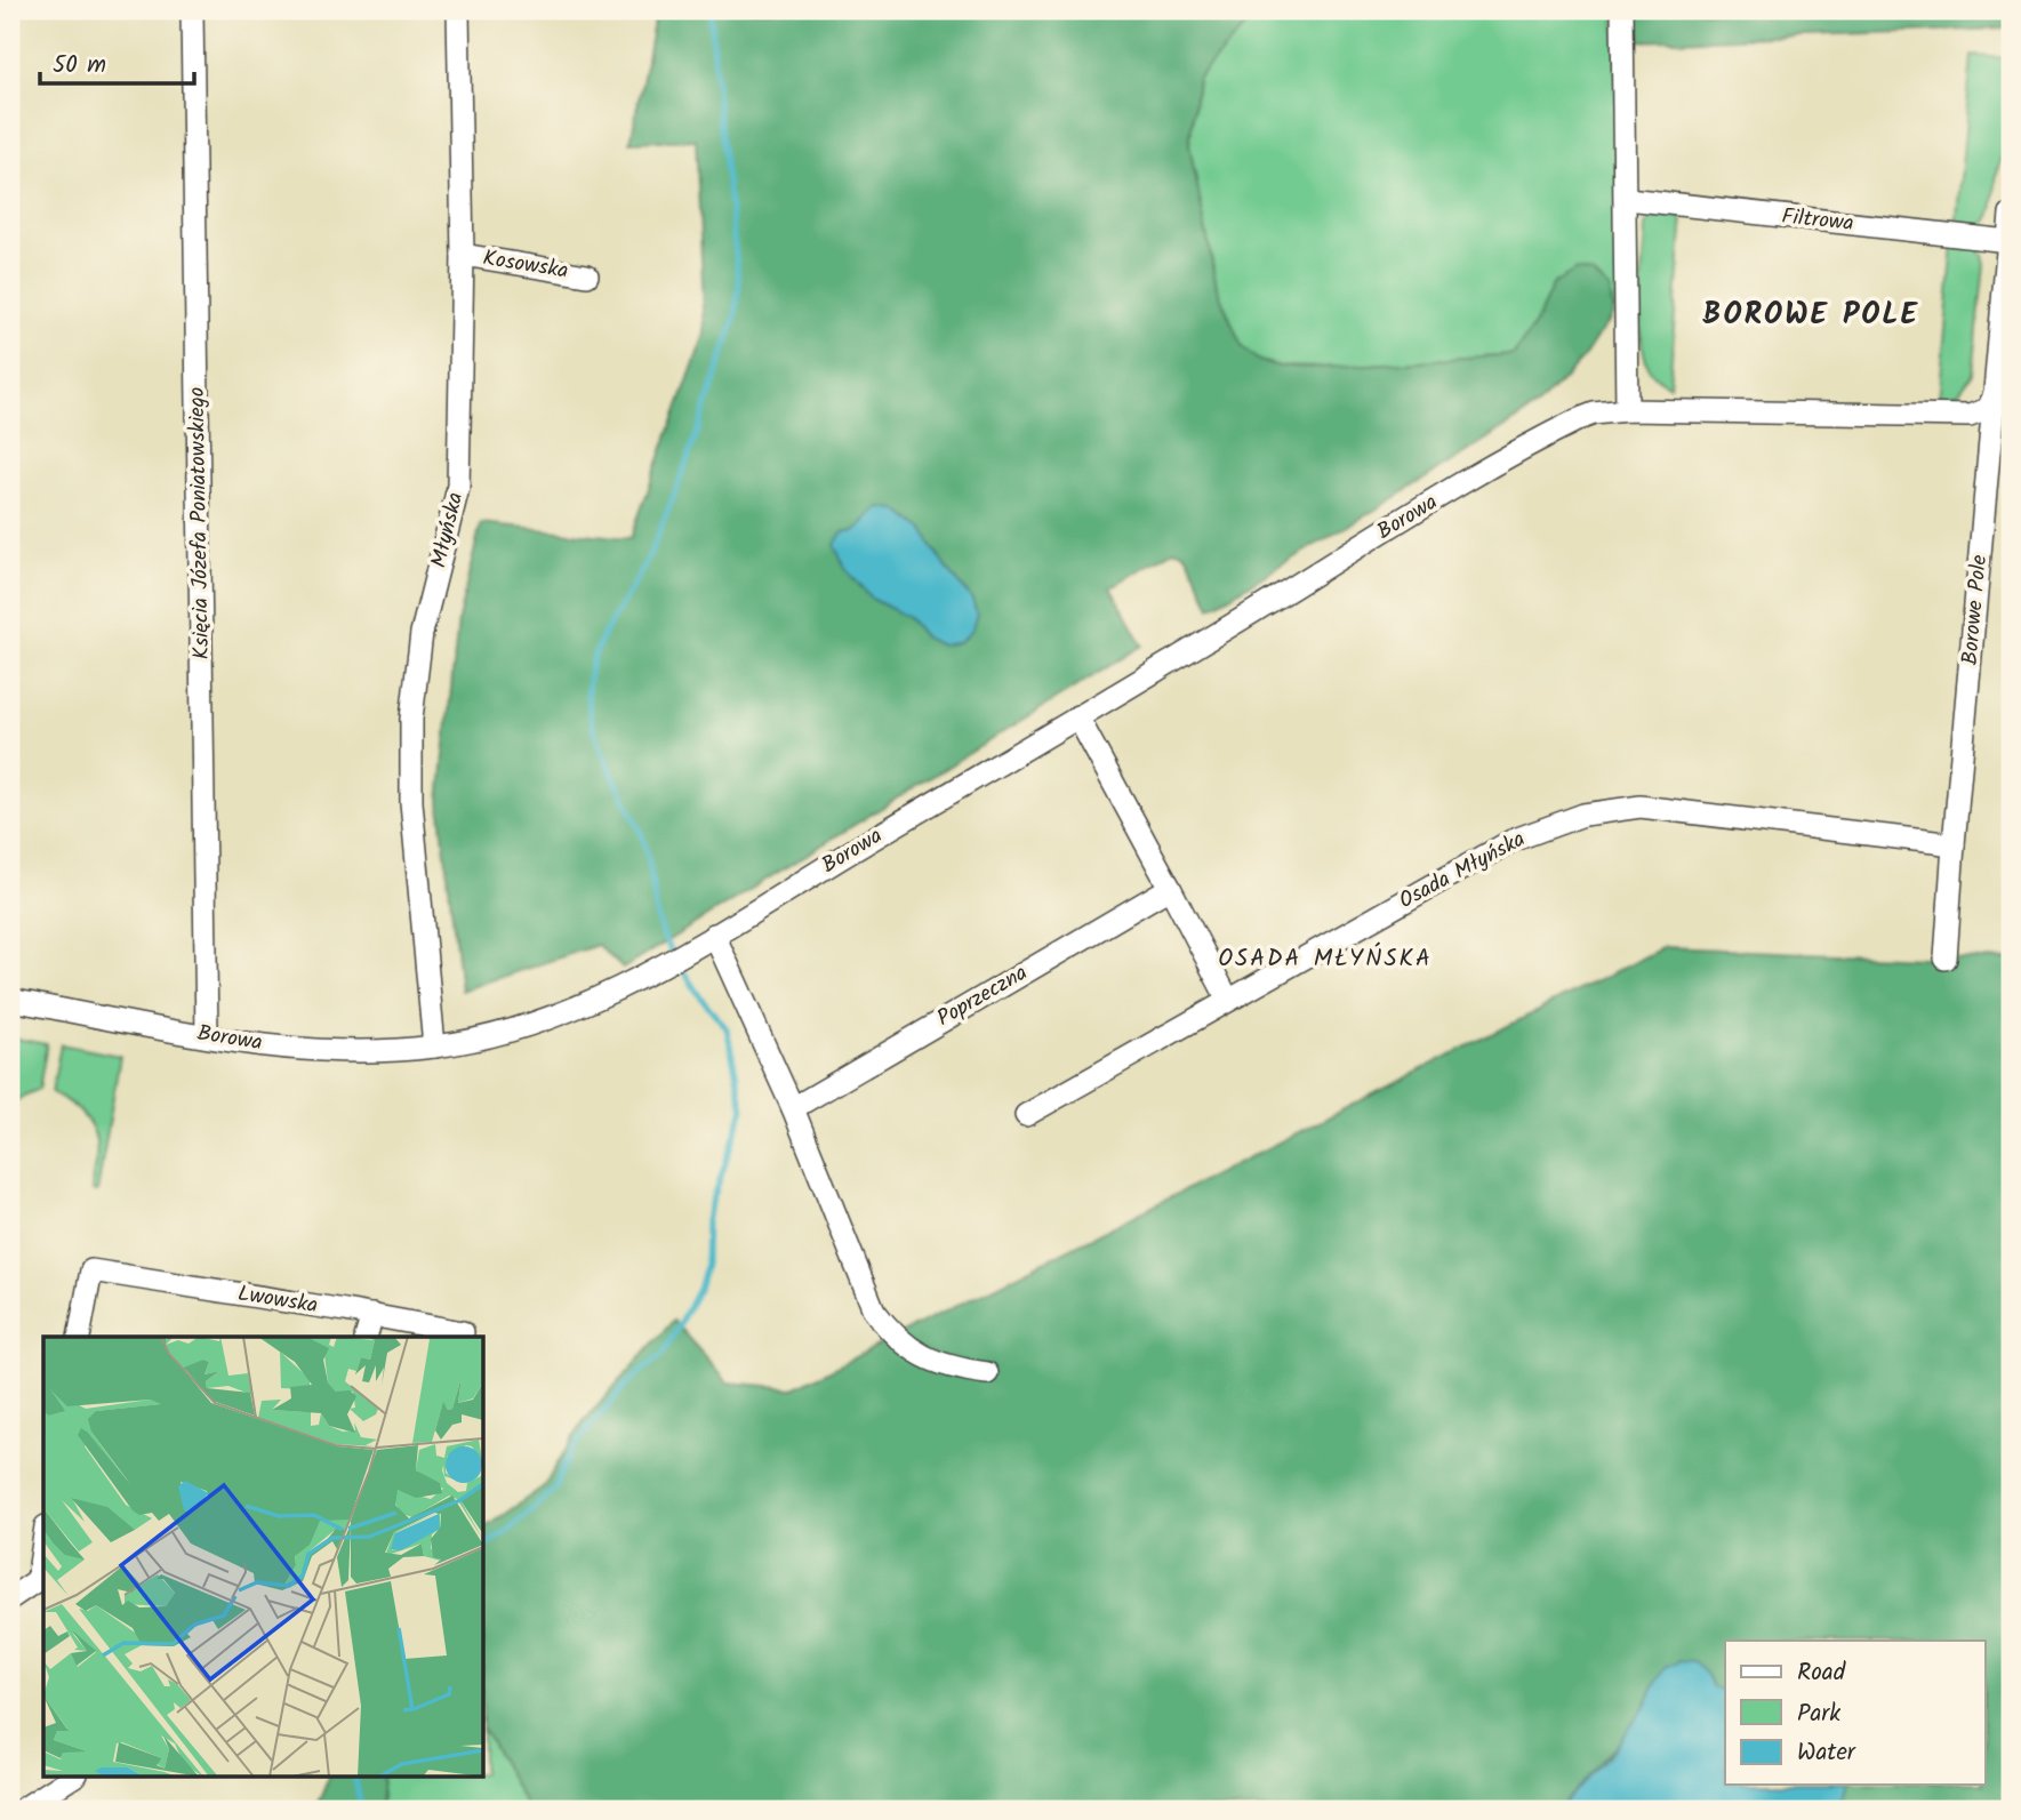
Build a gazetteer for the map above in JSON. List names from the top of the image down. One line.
{"streets":{"street":["Filtrowa","Kosowska","Borowa","Księcia Józefa Poniatowskiego","Młyńska","Borowe Pole","Osada Młyńska","Poprzeczna","Lwowska"]},"crossings":[["Filtrowa","Borowe Pole"],["Kosowska","Młyńska"],["Borowa","Księcia Józefa Poniatowskiego"],["Borowa","Młyńska"],["Borowa","Borowe Pole"],["Borowe Pole","Osada Młyńska"]],"districts":["BOROWE POLE","OSADA MŁYŃSKA"],"legend":["Road","Park","Water"],"scale_bar":"50 m"}
